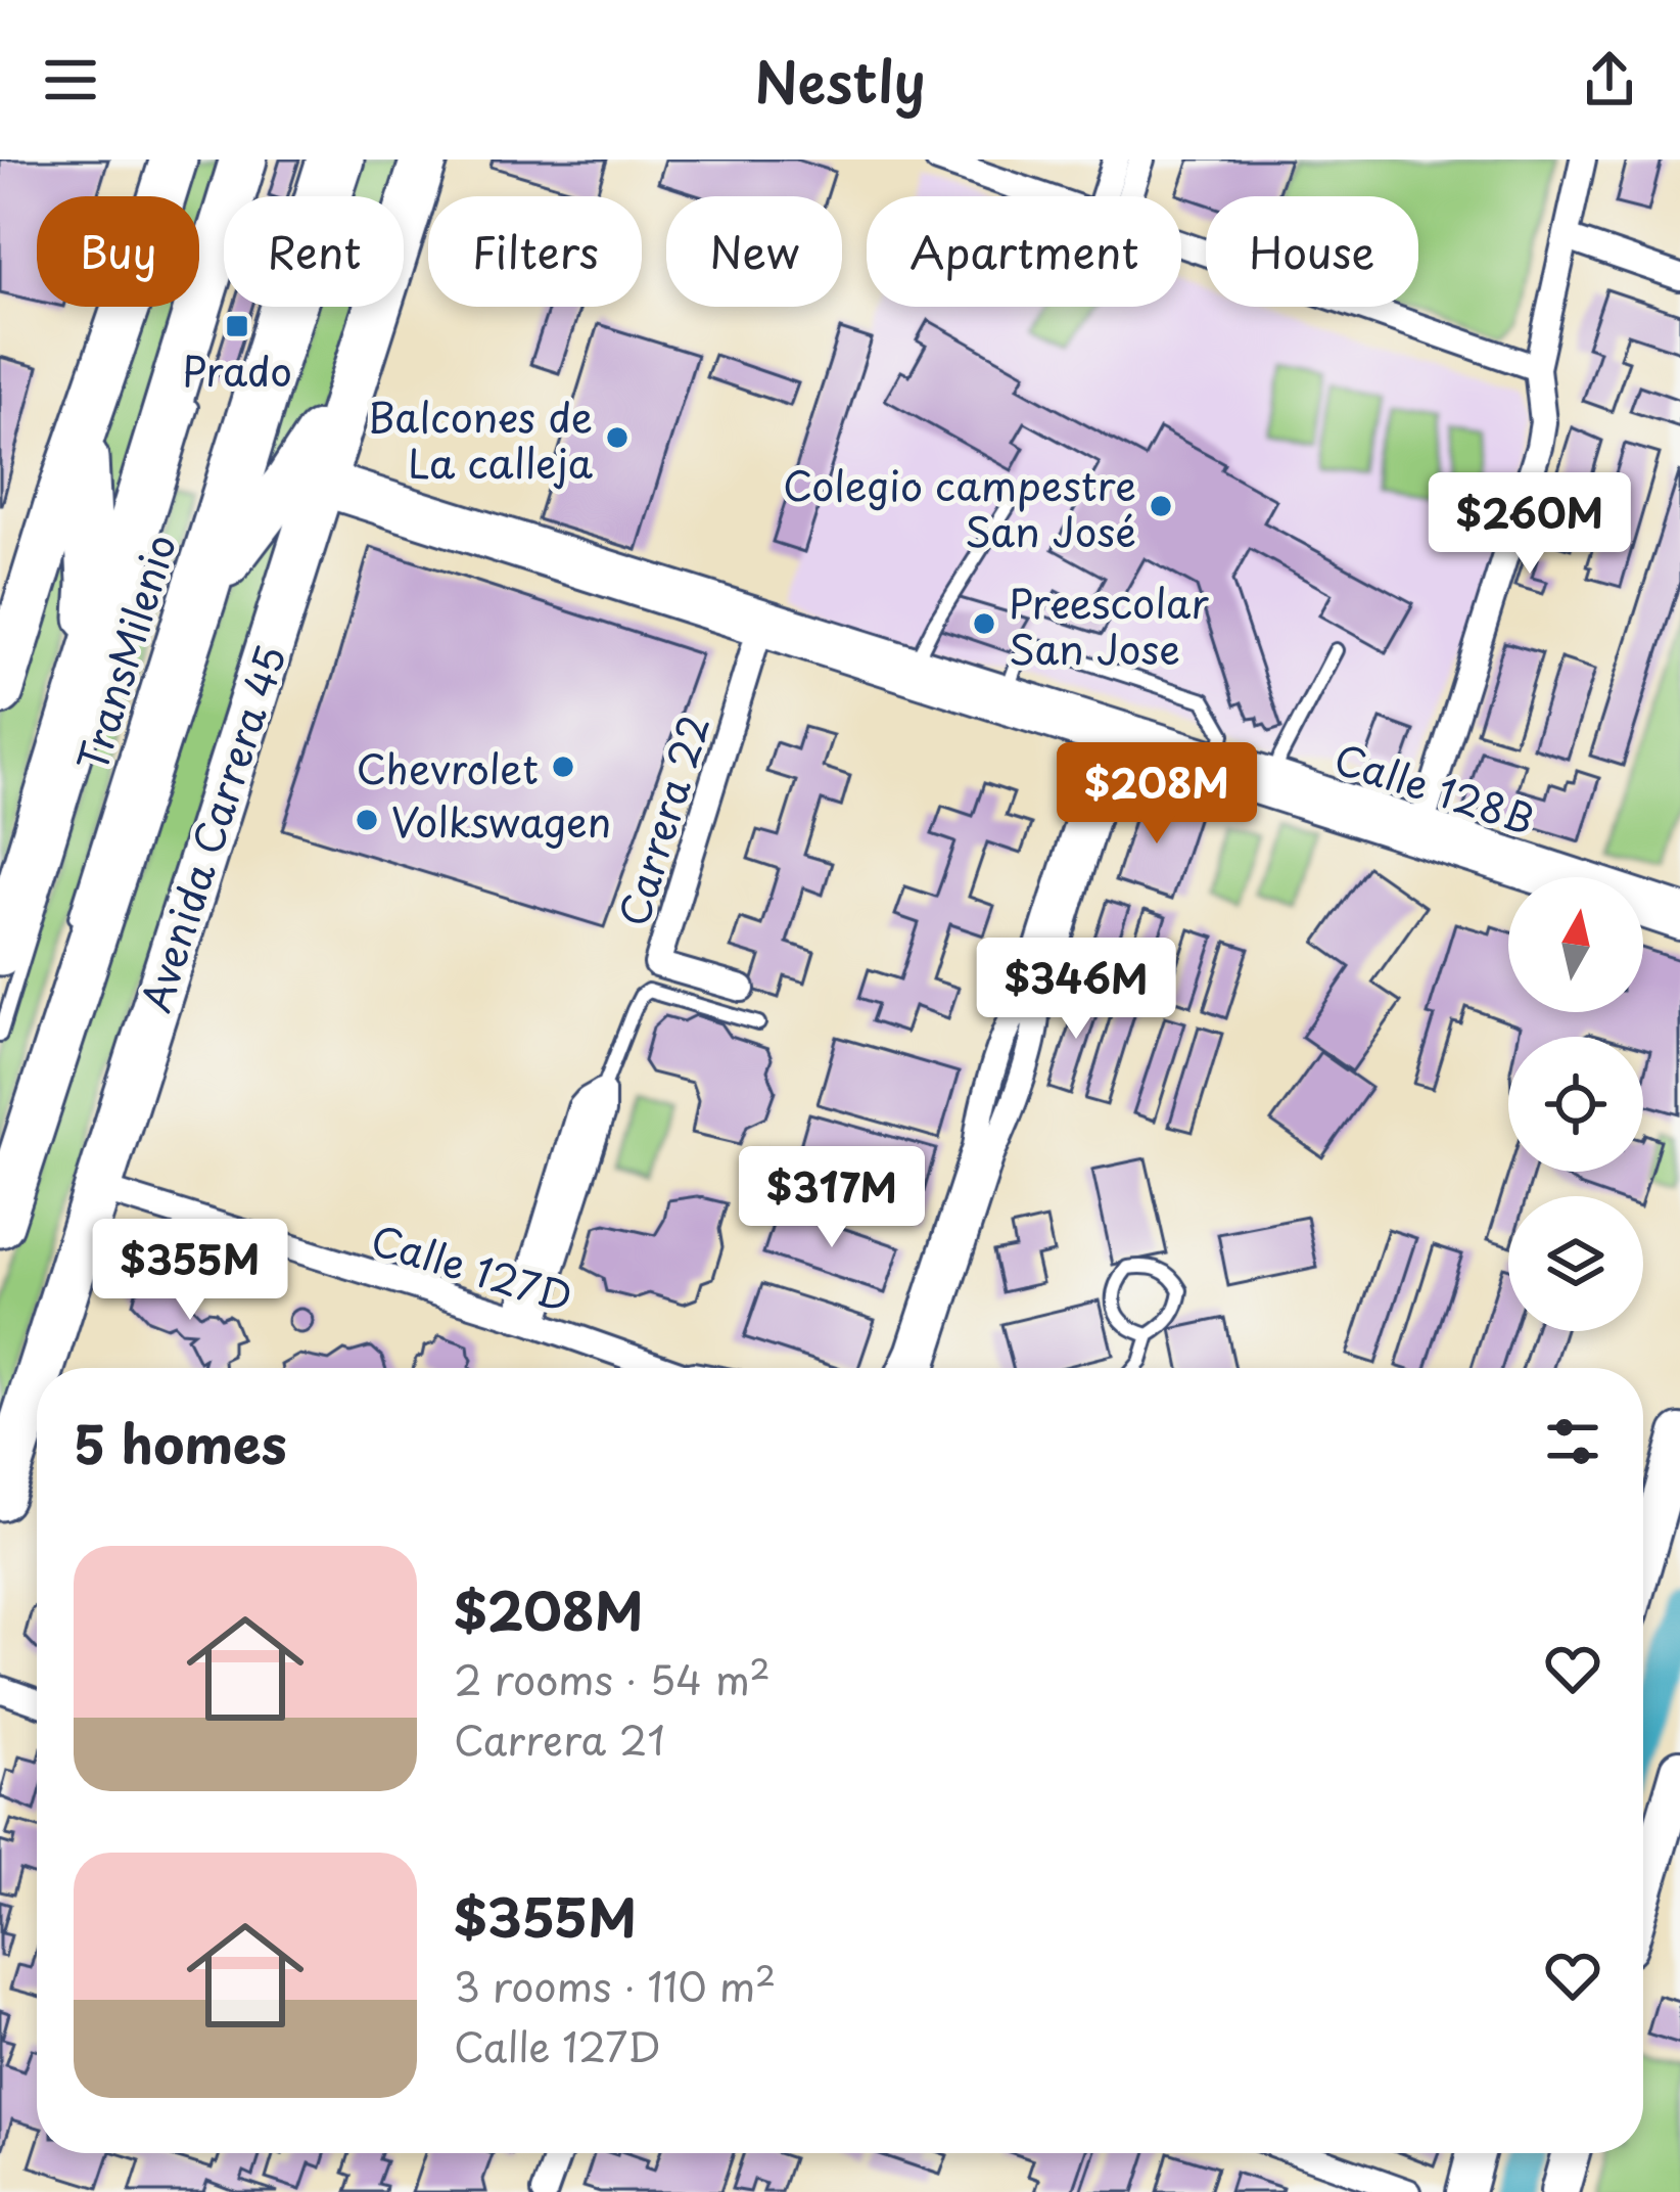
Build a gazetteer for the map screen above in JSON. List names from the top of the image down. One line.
{"streets":{"highway":["Avenida Carrera 45"],"street":["Calle 128B","Carrera 22","Calle 127D"],"lane":["TransMilenio"]},"crossings":[["Calle 128B","Carrera 22"],["Calle 128B","Avenida Carrera 45"],["Carrera 22","Calle 127D"],["Avenida Carrera 45","Calle 127D"]],"places":{"transit":["Prado"],"other":["Balcones de La calleja","Colegio campestre San José","Preescolar San Jose","Chevrolet","Volkswagen"]},"north":"top","page":{"header":"Nestly","chip":["Buy","Rent","Filters","New","Apartment","House"],"price":["$260M","$208M","$346M","$317M","$355M"],"heading":"5 homes","list":[{"name":"$208M","note":"2 rooms · 54 m² · Carrera 21"},{"name":"$355M","note":"3 rooms · 110 m² · Calle 127D"}]}}
